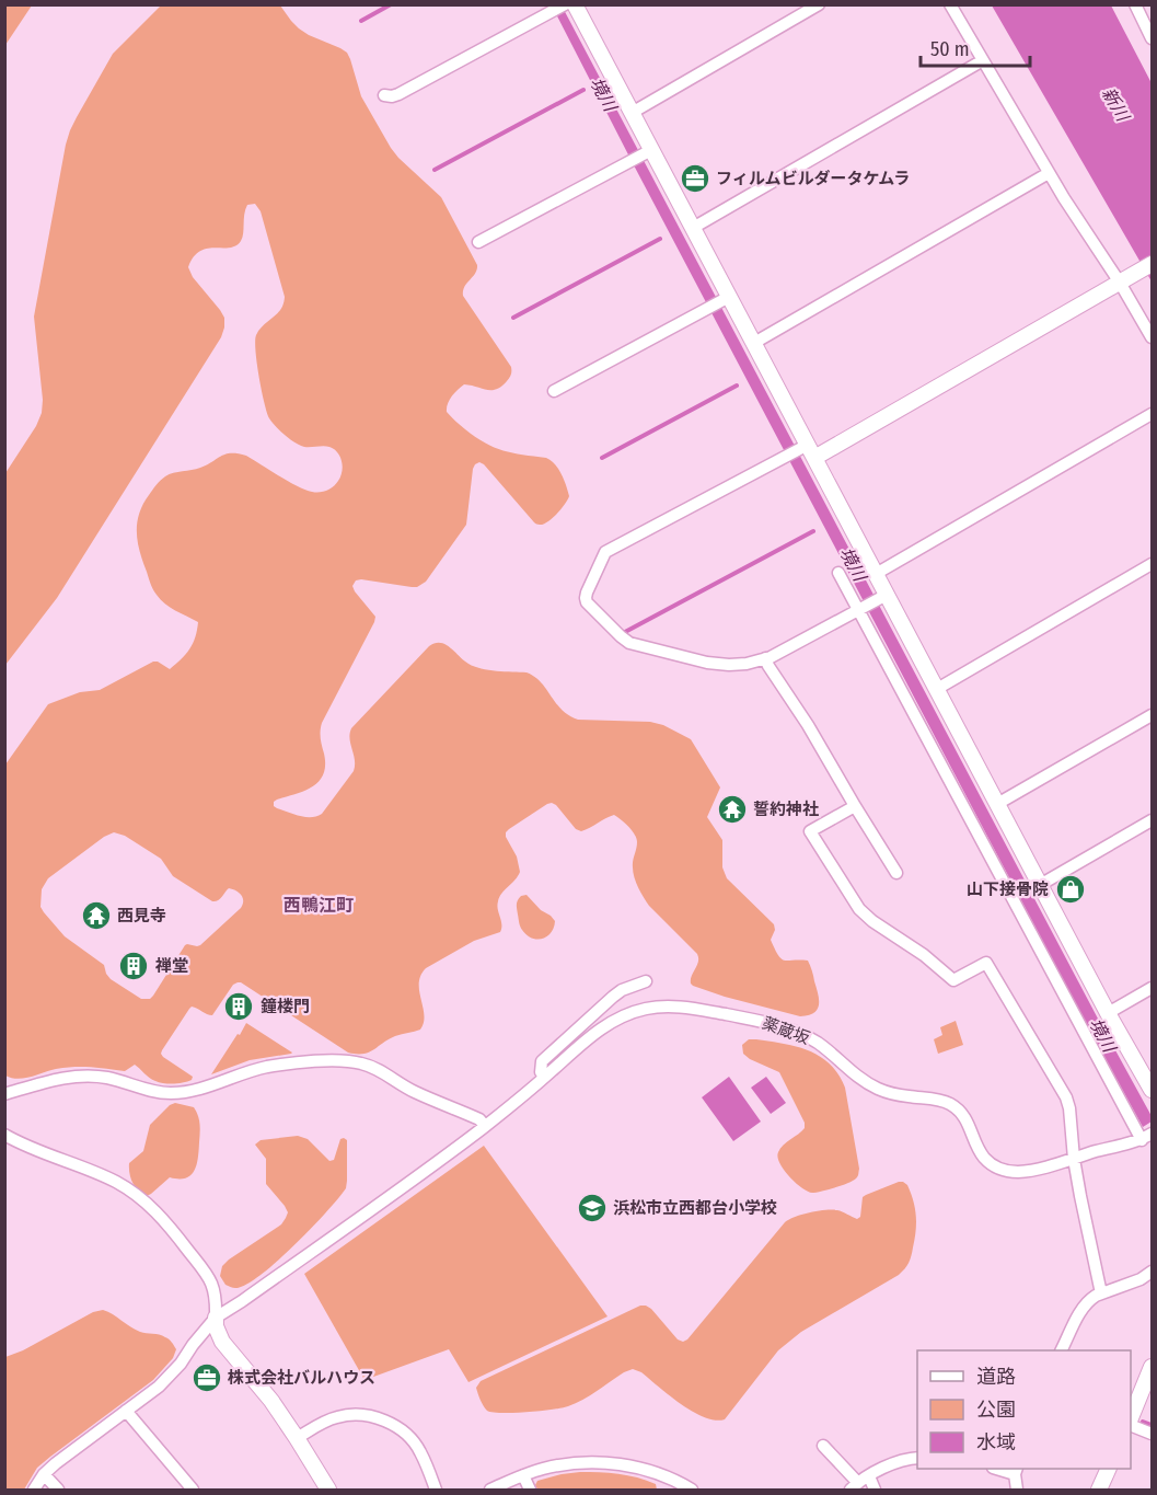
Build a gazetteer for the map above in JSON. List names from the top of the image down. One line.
{"streets":{"street":["薬蔵坂"]},"districts":["西鴨江町"],"water":["境川","新川"],"places":{"office":["フィルムビルダータケムラ","株式会社バルハウス"],"temple":["誓約神社","西見寺"],"shop":["山下接骨院"],"building":["禅堂","鐘楼門"],"school or university":["浜松市立西都台小学校"]},"legend":["道路","公園","水域"],"scale_bar":"50 m"}
